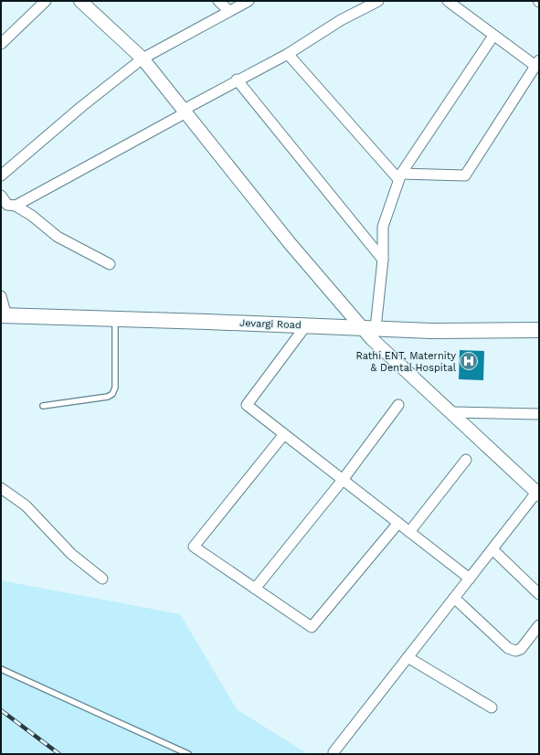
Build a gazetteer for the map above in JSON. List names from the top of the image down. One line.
{"streets":{"main road":["Jevargi Road"]},"places":{"hospital":["Rathi ENT, Maternity & Dental Hospital"]}}
